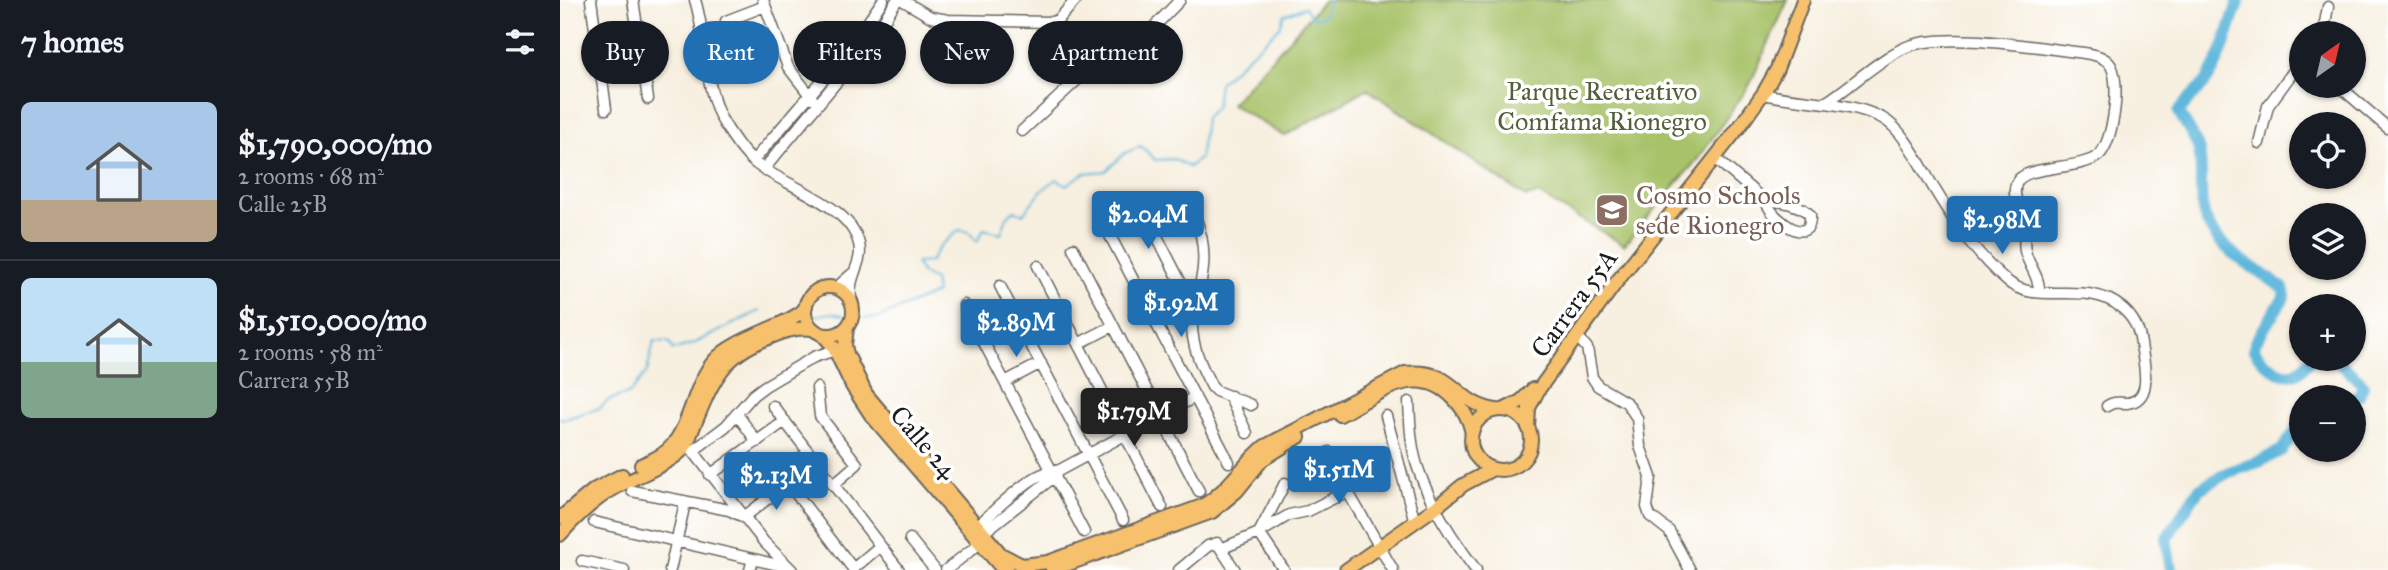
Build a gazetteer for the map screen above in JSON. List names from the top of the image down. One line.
{"streets":{"main road":["Carrera 55A","Calle 24"]},"parks":["Parque Recreativo Comfama Rionegro"],"places":{"school or university":["Cosmo Schools sede Rionegro"]},"north":"top right","page":{"heading":"7 homes","map_buttons":["+","−"],"chip":["Buy","Rent","Filters","New","Apartment"],"list":[{"name":"$1,790,000/mo","note":"2 rooms · 68 m² · Calle 25B"},{"name":"$1,510,000/mo","note":"2 rooms · 58 m² · Carrera 55B"}],"price":["$2.04M","$2.98M","$1.92M","$2.89M","$1.79M","$1.51M","$2.13M"]}}
